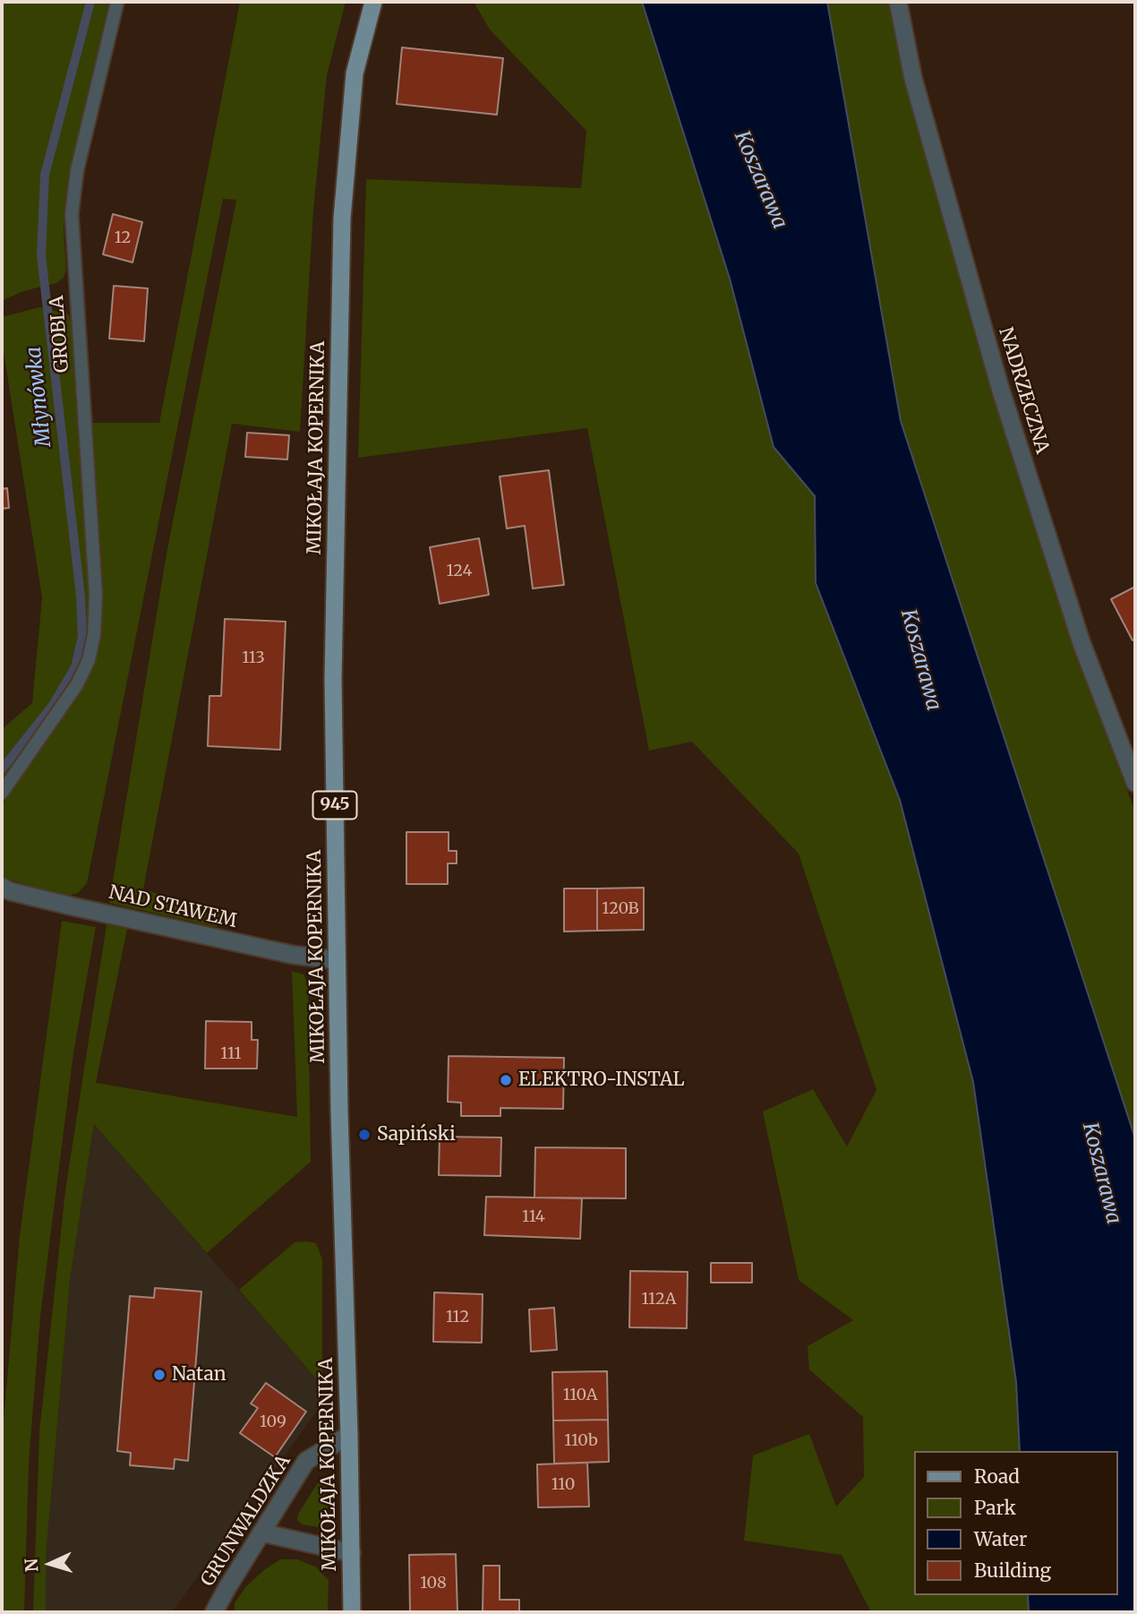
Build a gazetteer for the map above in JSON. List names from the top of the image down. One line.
{"streets":{"main road":["MIKOŁAJA KOPERNIKA","945"],"street":["NADRZECZNA","NAD STAWEM","GRUNWALDZKA"],"lane":["GROBLA"]},"crossings":[["MIKOŁAJA KOPERNIKA","NAD STAWEM"],["MIKOŁAJA KOPERNIKA","GRUNWALDZKA"]],"water":["Koszarawa","Młynówka"],"places":["ELEKTRO-INSTAL","Sapiński","Natan"],"house_numbers":["12","124","113","120B","111","114","112A","112","110A","109","110b","110","108"],"legend":["Road","Park","Water","Building"],"north":"left"}
